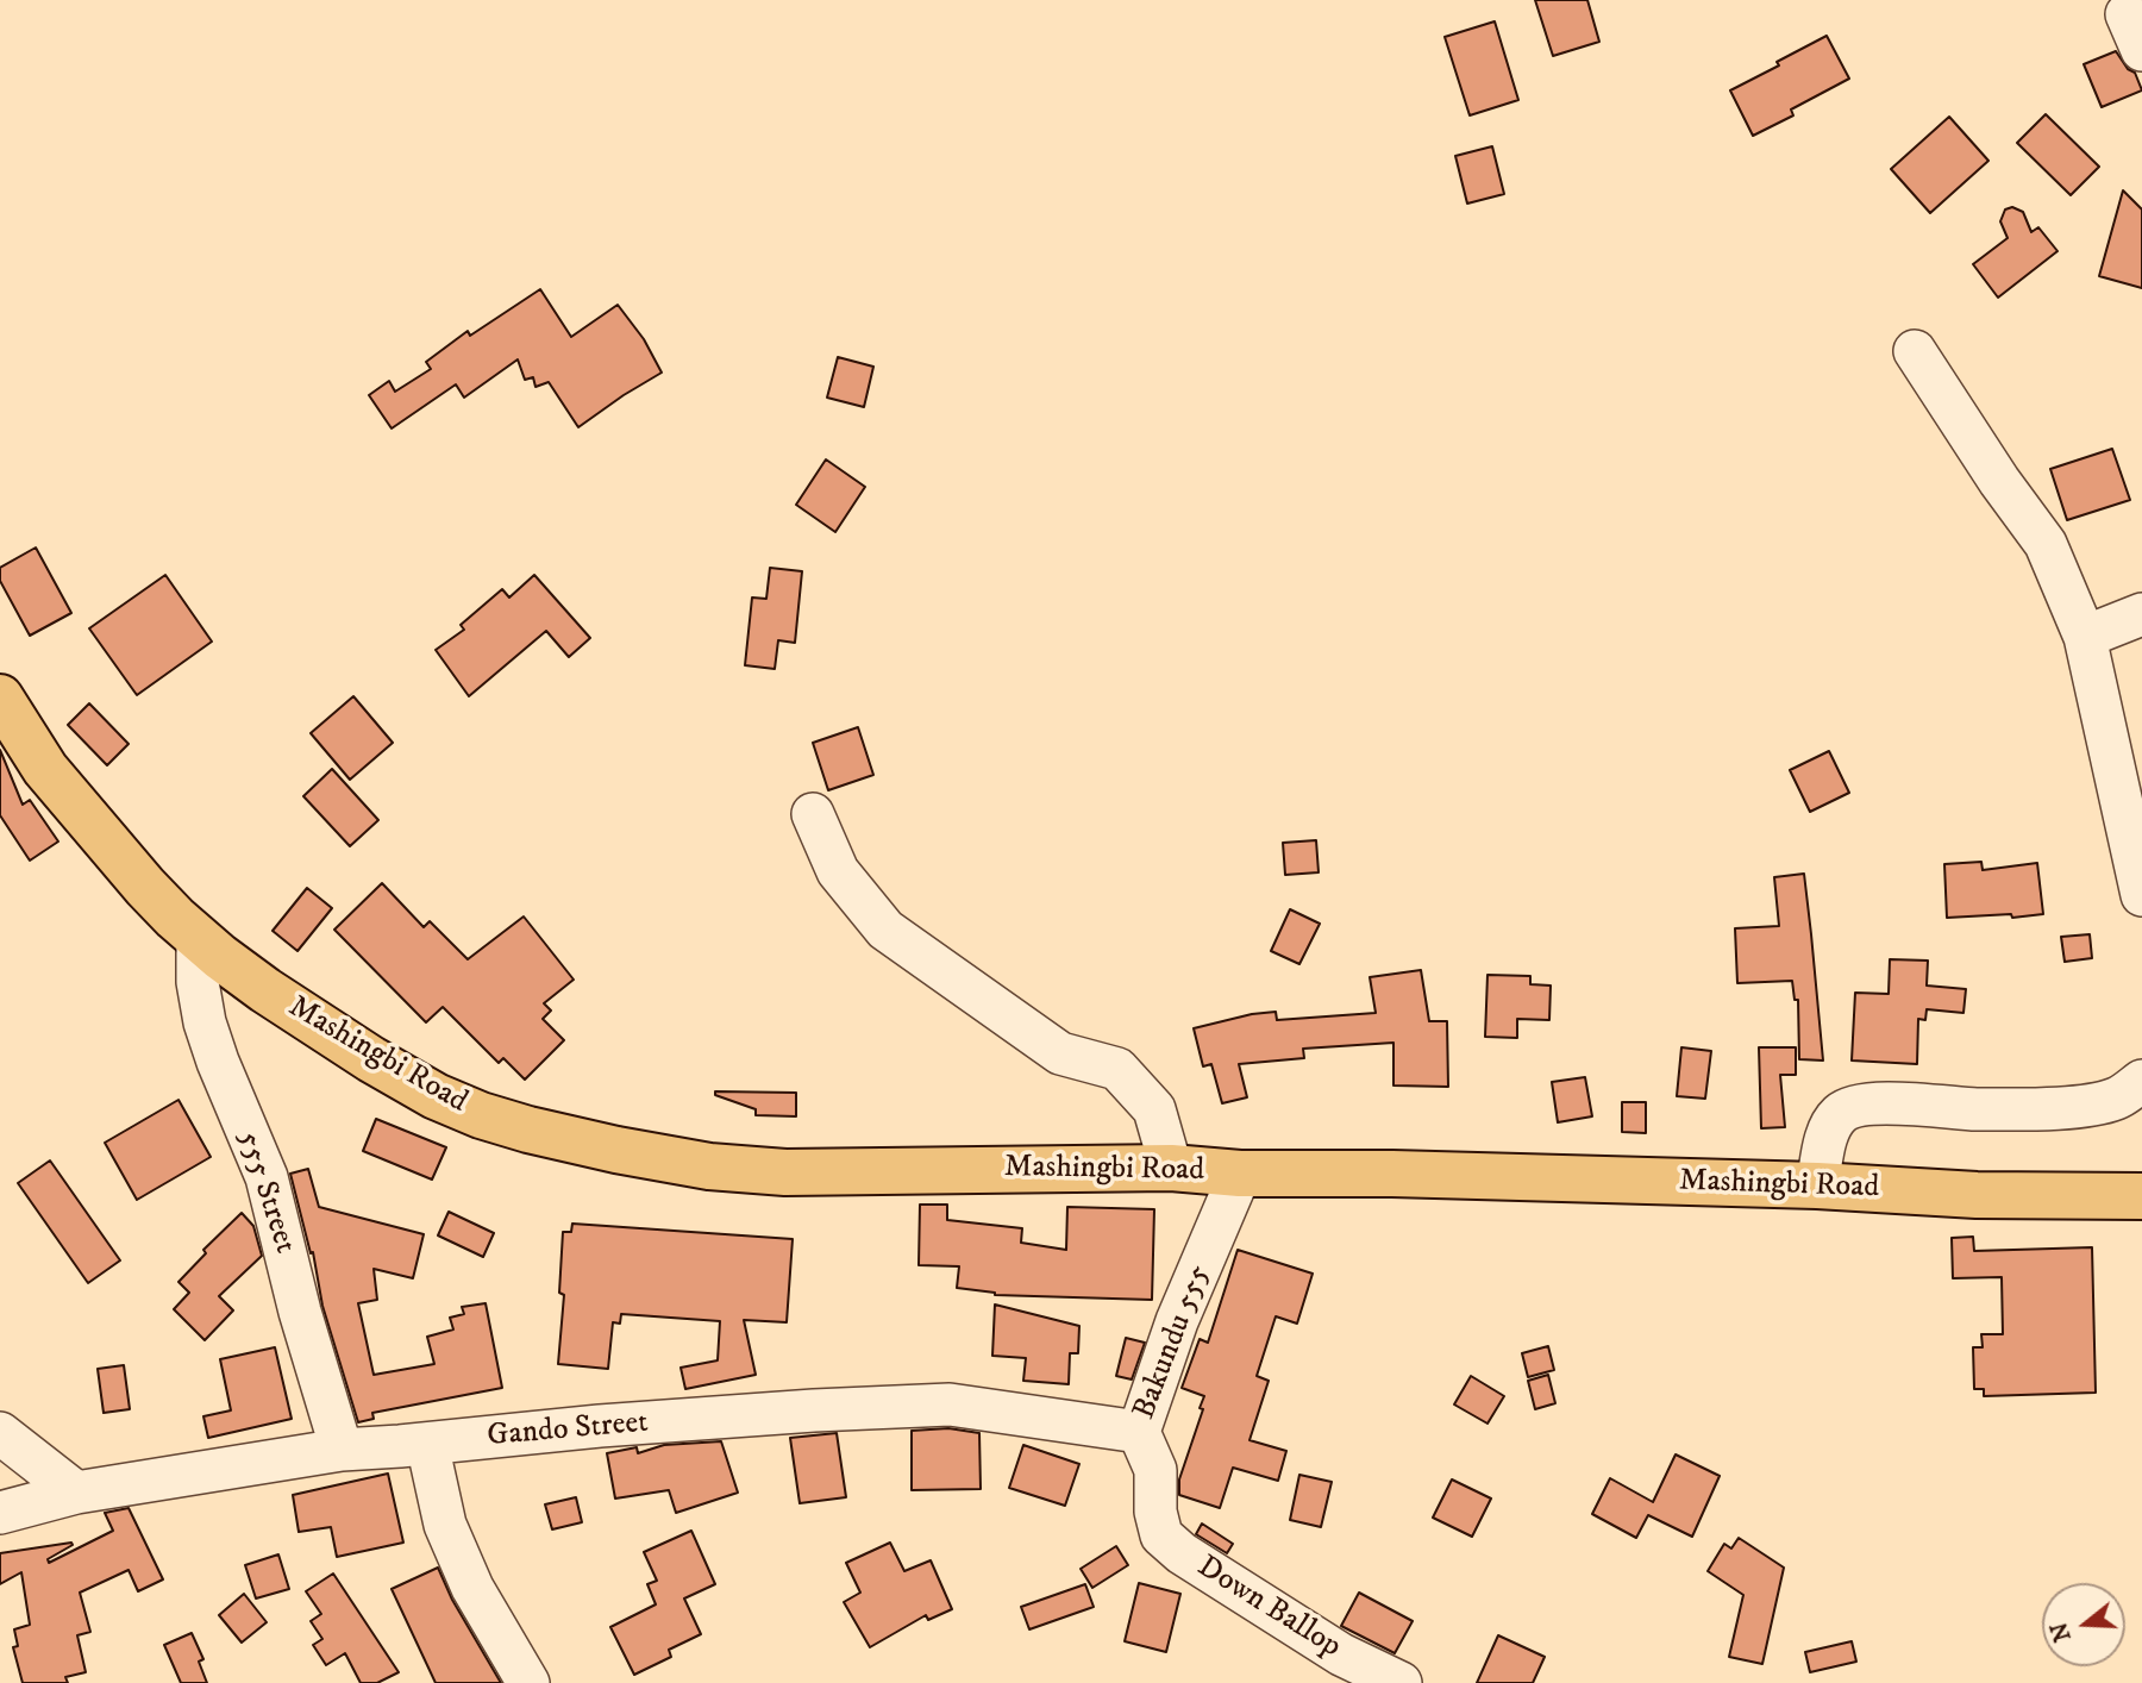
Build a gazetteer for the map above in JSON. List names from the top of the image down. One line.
{"streets":{"main road":["Mashingbi Road"],"street":["555 Street","Bakundu 555","Gando Street","Down Ballop"]},"crossings":[["Mashingbi Road","555 Street"],["Mashingbi Road","Bakundu 555"],["555 Street","Gando Street"],["Bakundu 555","Gando Street"],["Bakundu 555","Down Ballop"]],"north":"left"}
